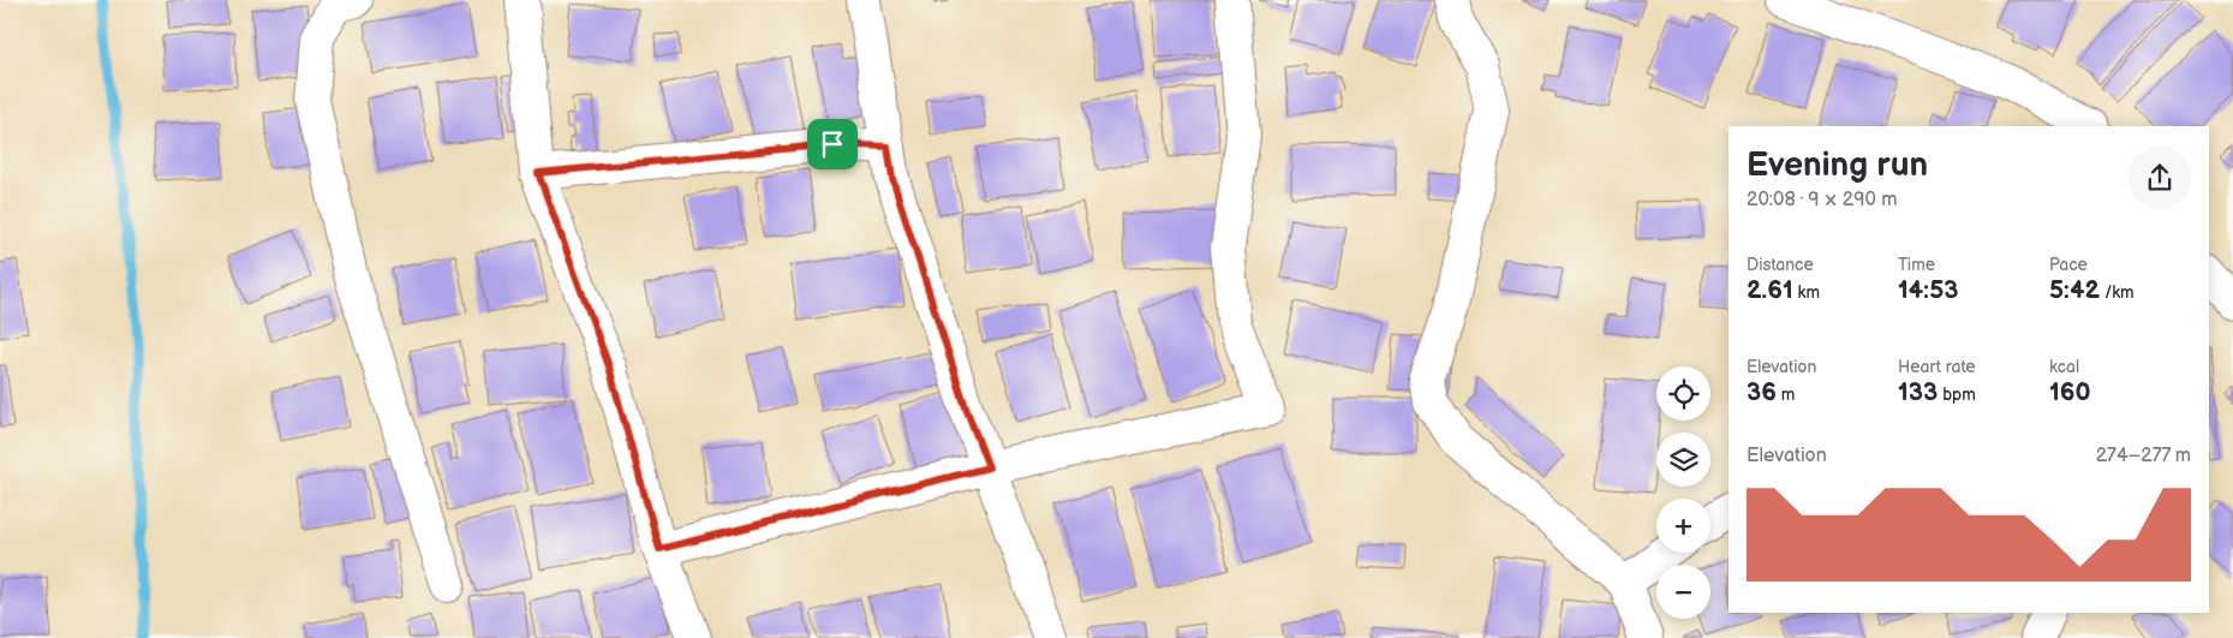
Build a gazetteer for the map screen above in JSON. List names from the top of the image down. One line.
{"page":{"heading":["Evening run","20:08 · 9 × 290 m"],"stats":[["Distance","2.61 km"],["Time","14:53"],["Pace","5:42 /km"],["Elevation","36 m"],["Heart rate","133 bpm"],["kcal","160"]],"map_buttons":["+","−"],"chart":["Elevation","274–277 m"]}}
